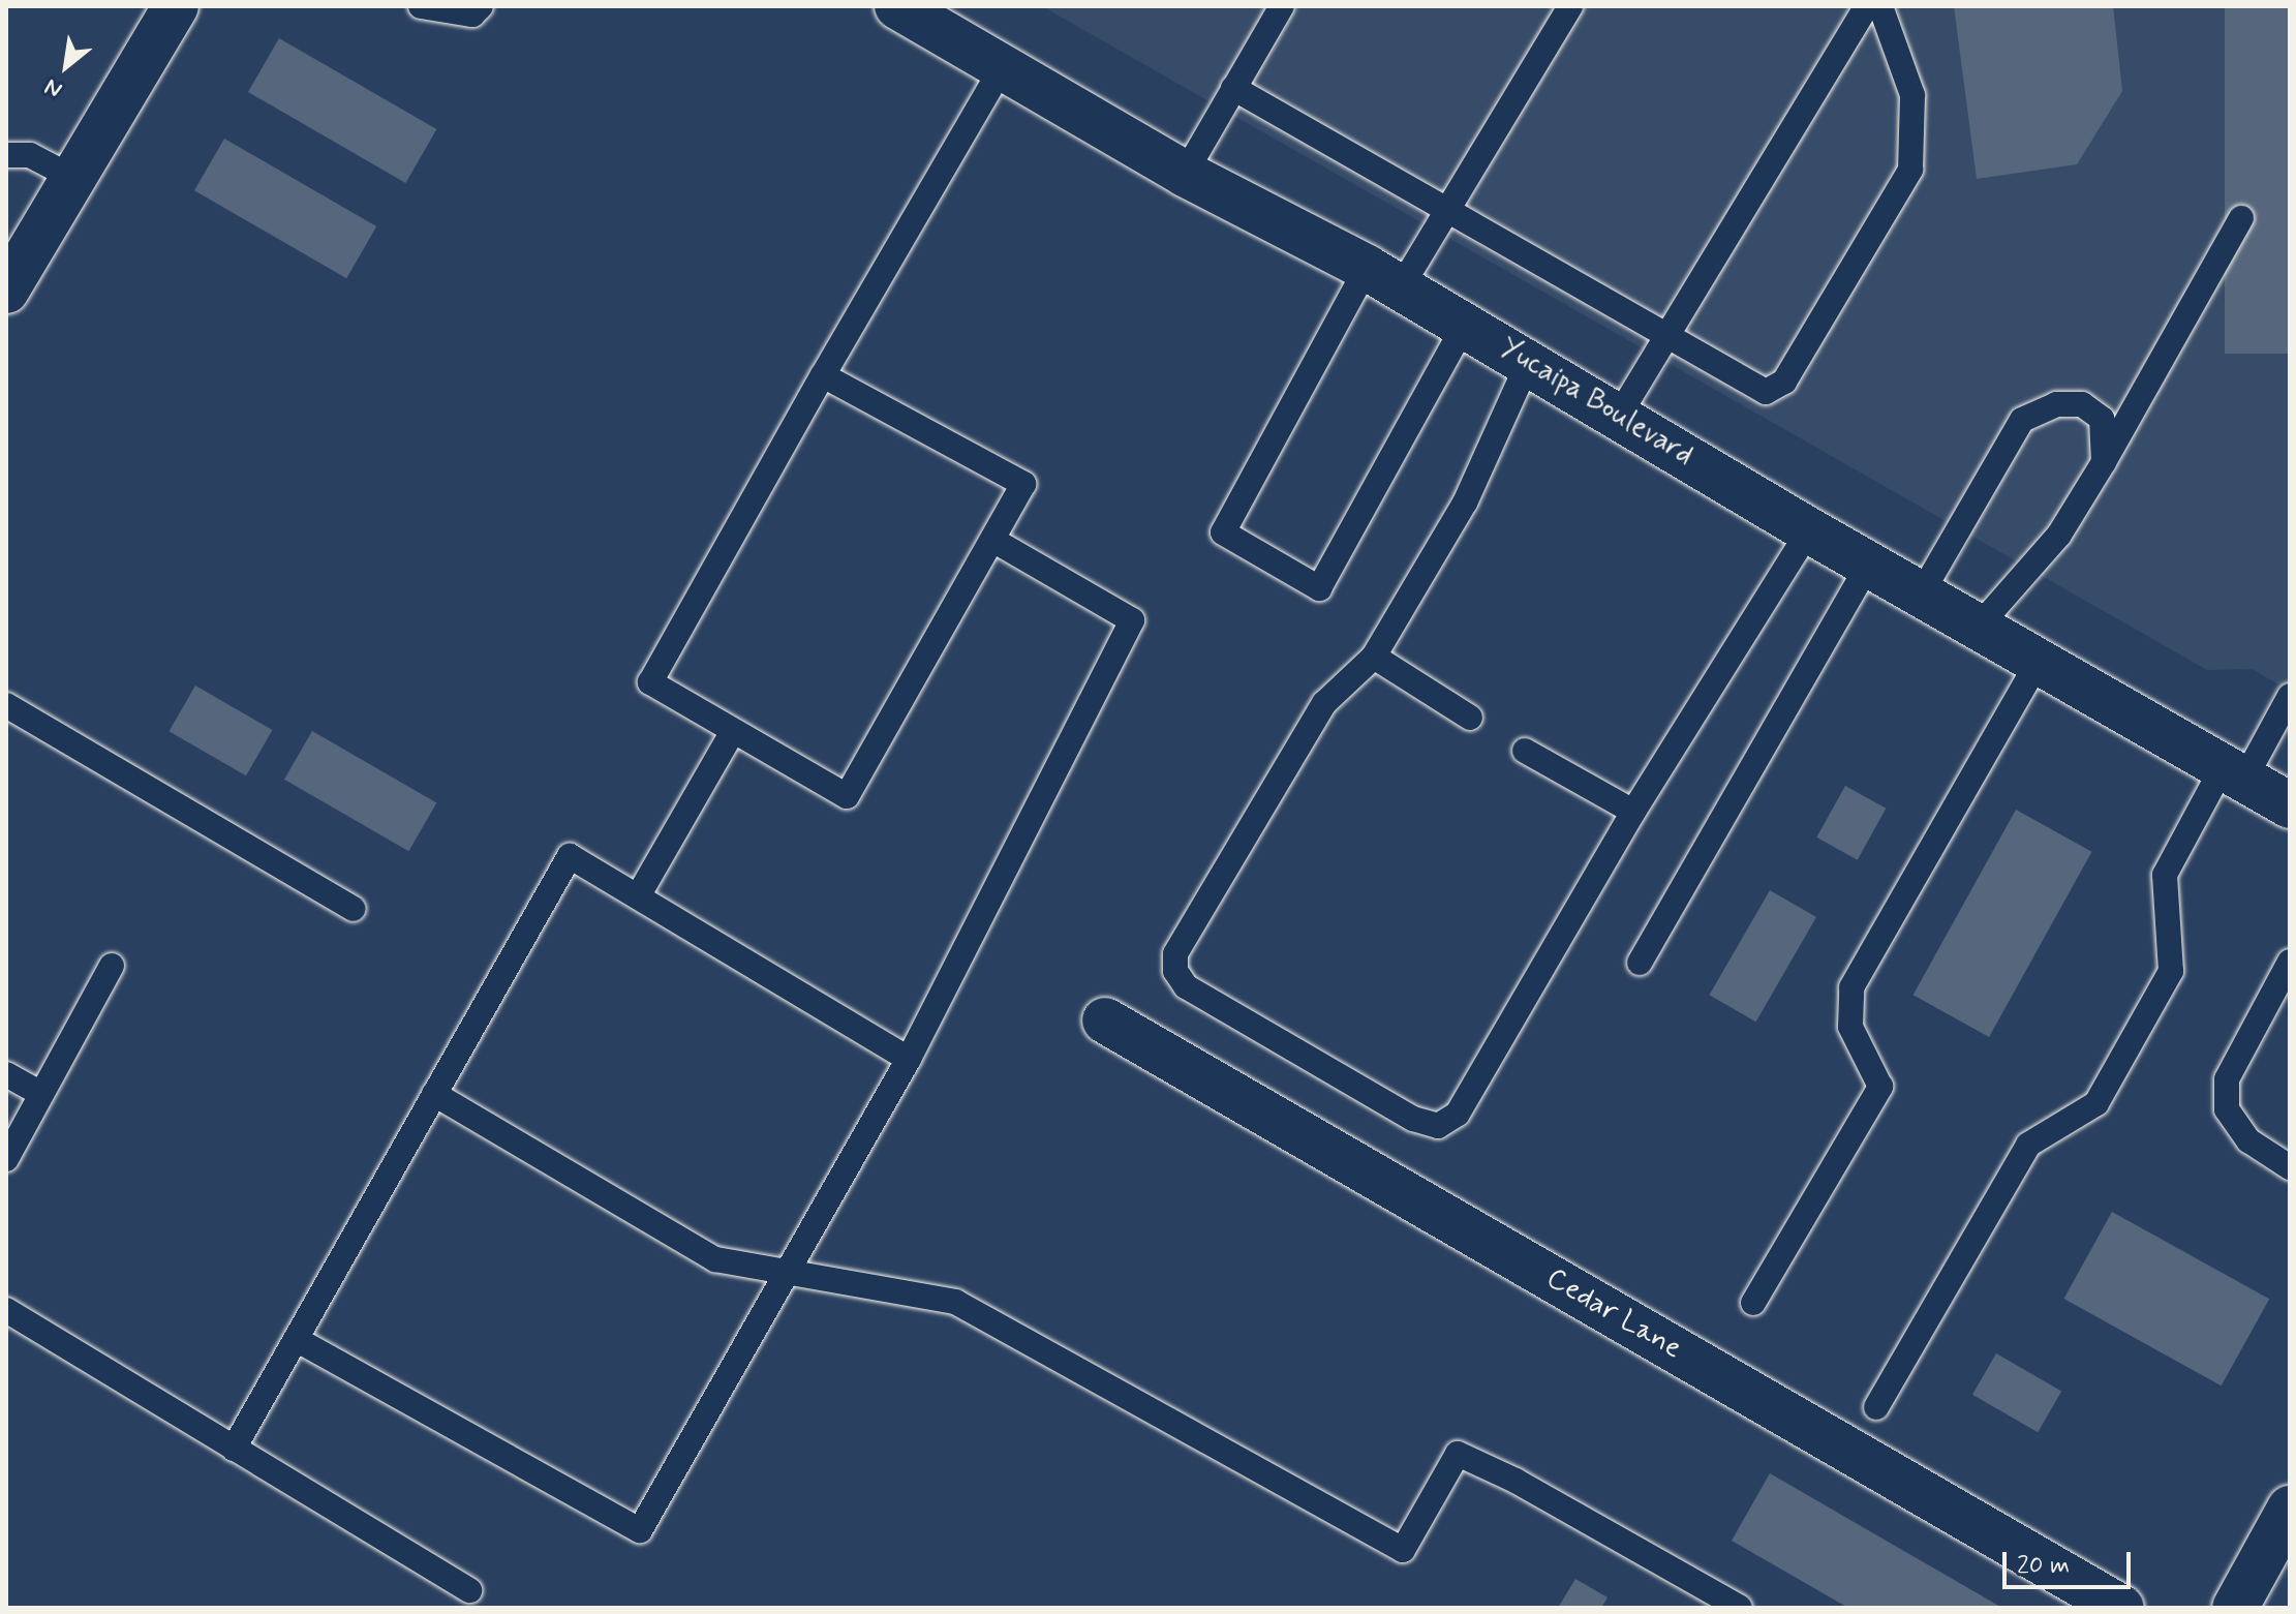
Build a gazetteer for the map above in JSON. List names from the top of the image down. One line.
{"streets":{"street":["Yucaipa Boulevard","Cedar Lane"]},"scale_bar":"20 m","north":"bottom left"}
